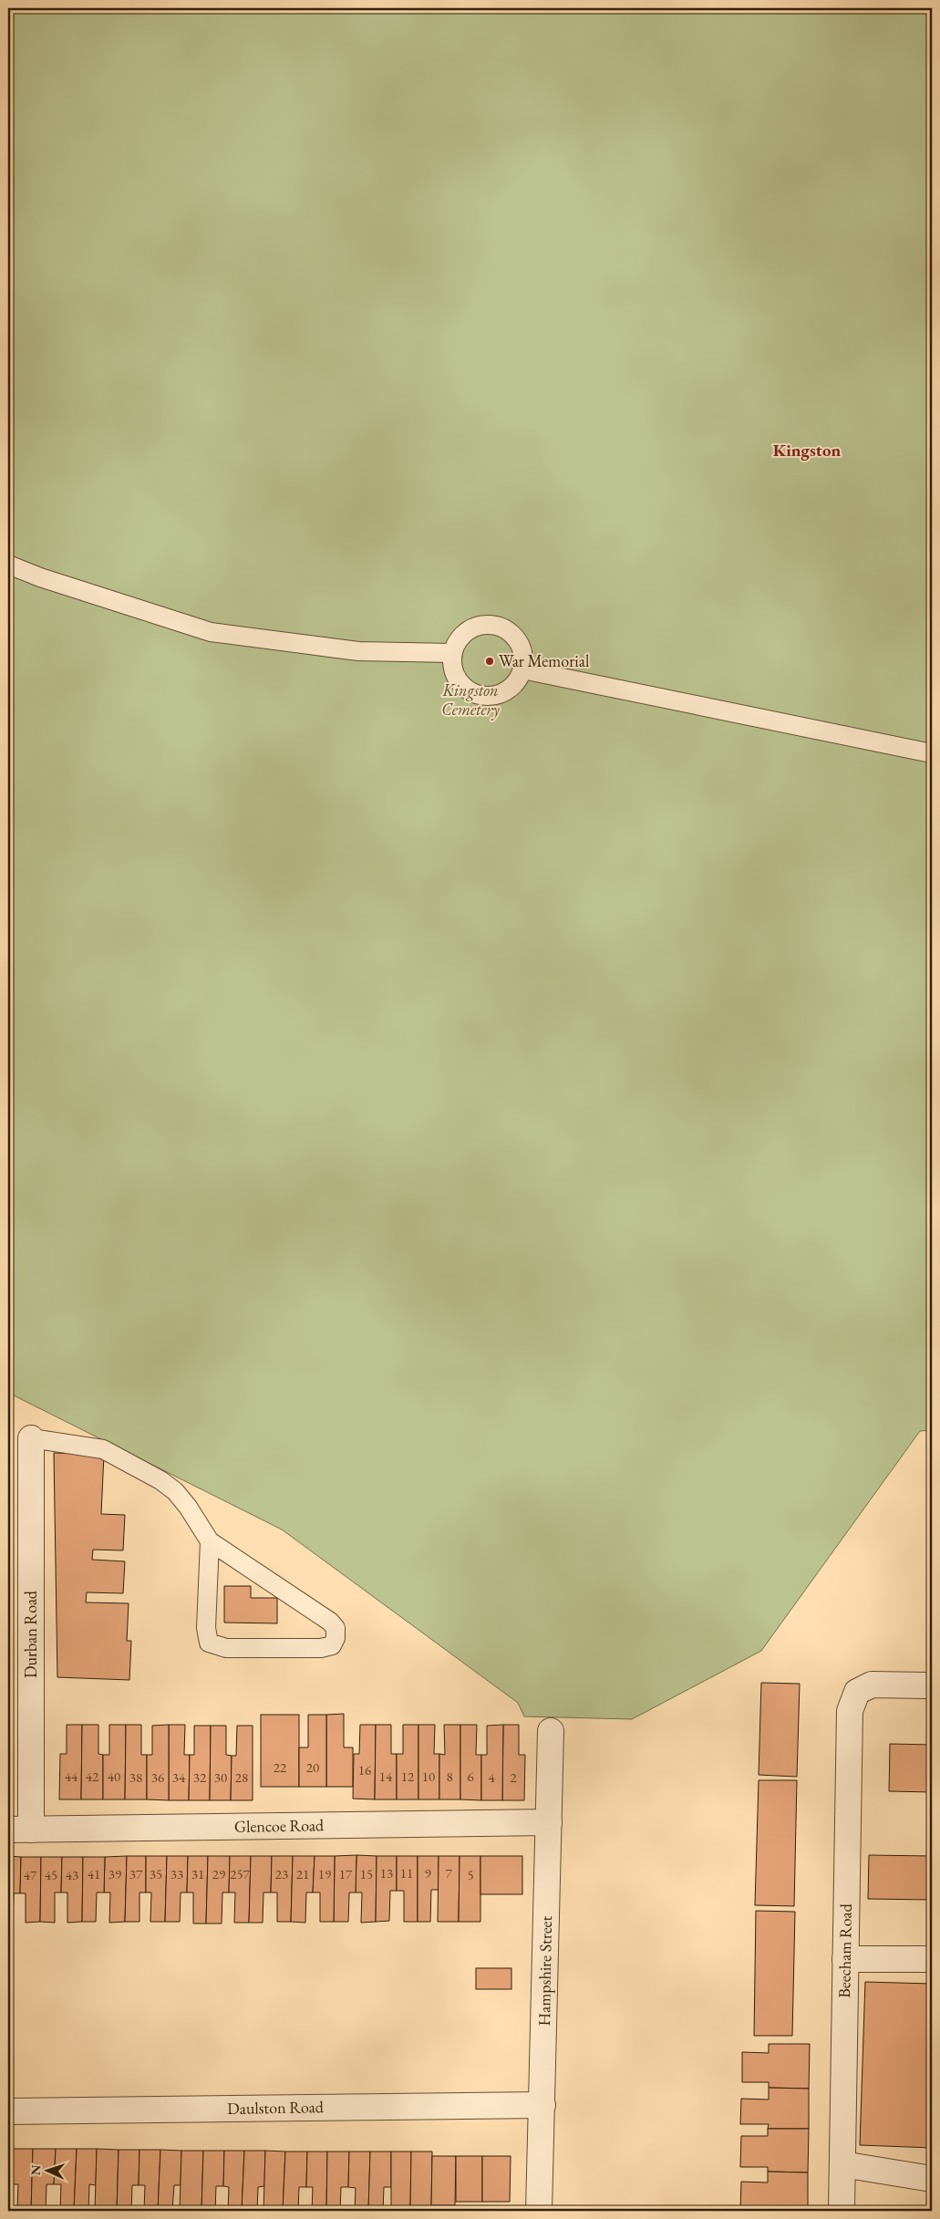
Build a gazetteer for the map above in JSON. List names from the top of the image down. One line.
{"streets":{"street":["Durban Road","Glencoe Road","Beecham Road","Hampshire Street","Daulston Road"]},"crossings":[["Durban Road","Glencoe Road"],["Glencoe Road","Hampshire Street"],["Hampshire Street","Daulston Road"]],"districts":["Kingston"],"parks":["Kingston Cemetery"],"places":["War Memorial"],"house_numbers":["22","20","16","44","42","40","14","12","10","8","6","38","36","34","32","30","28","4","2","13","11","9","7","41","39","37","35","33","31","29","257","23","21","19","17","15","47","45","43","5"],"north":"left"}
